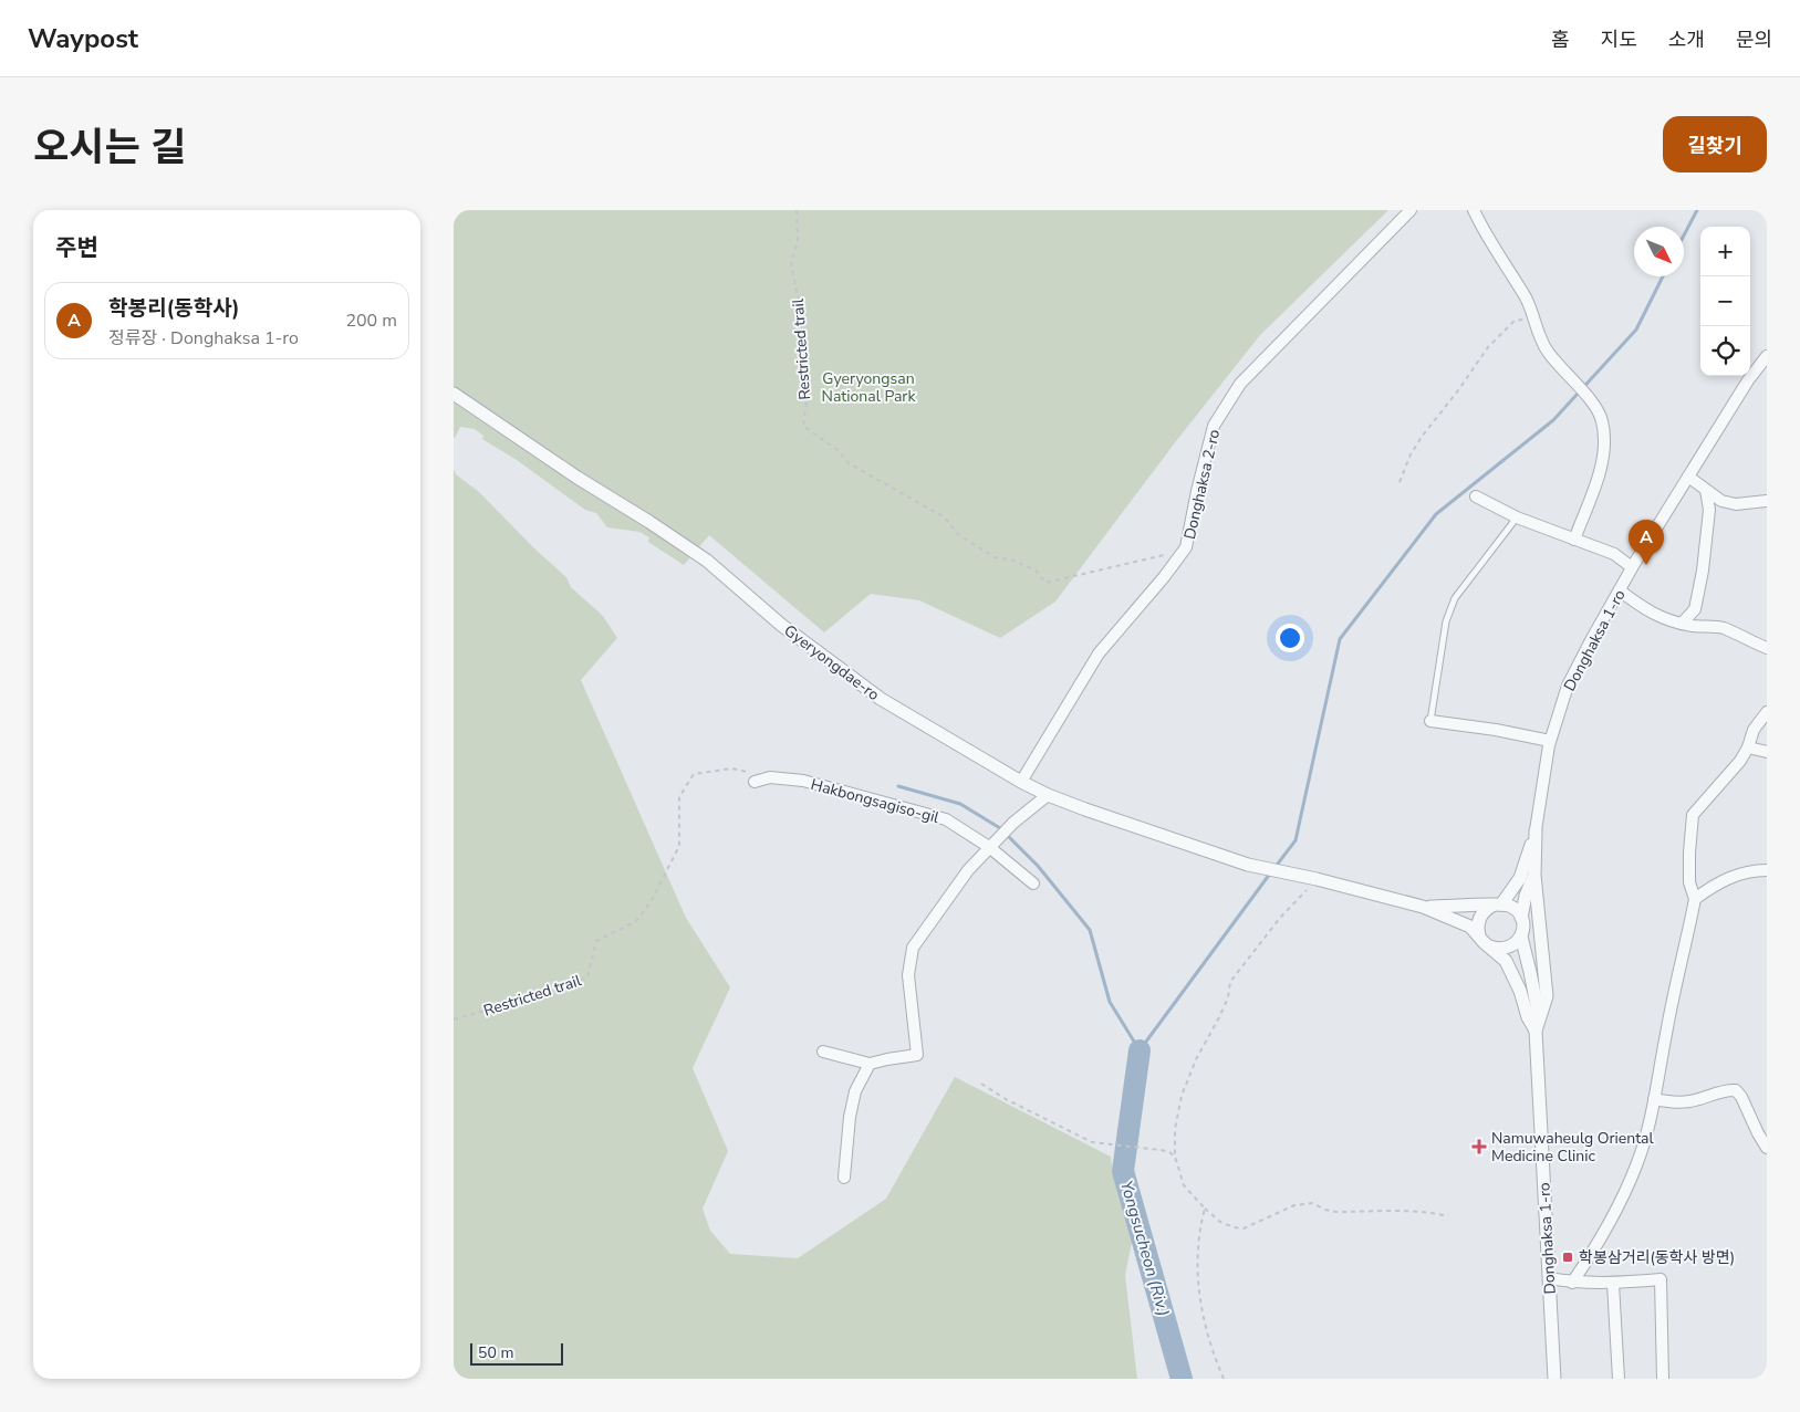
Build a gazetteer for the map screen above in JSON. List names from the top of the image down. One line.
{"streets":{"street":["Donghaksa 2-ro","Donghaksa 1-ro","Gyeryongdae-ro","Hakbongsagiso-gil"],"path":["Restricted trail"]},"crossings":[["Restricted trail","Donghaksa 2-ro"],["Restricted trail","Hakbongsagiso-gil"],["Donghaksa 2-ro","Gyeryongdae-ro"]],"water":["Yongsucheon (Riv.)"],"parks":["Gyeryongsan National Park"],"places":{"health":["Namuwaheulg Oriental Medicine Clinic"],"transit":["학봉삼거리(동학사 방면)"]},"scale_bar":"50 m","north":"bottom right","page":{"header":"Waypost","nav":["홈","지도","소개","문의"],"title":"오시는 길","buttons":"길찾기","heading":"주변","map_buttons":["+","−"],"list":[{"mark":"A","name":"학봉리(동학사)","note":"정류장 · Donghaksa 1-ro","value":"200 m"}],"pins":"A","scale":"50 m"}}
